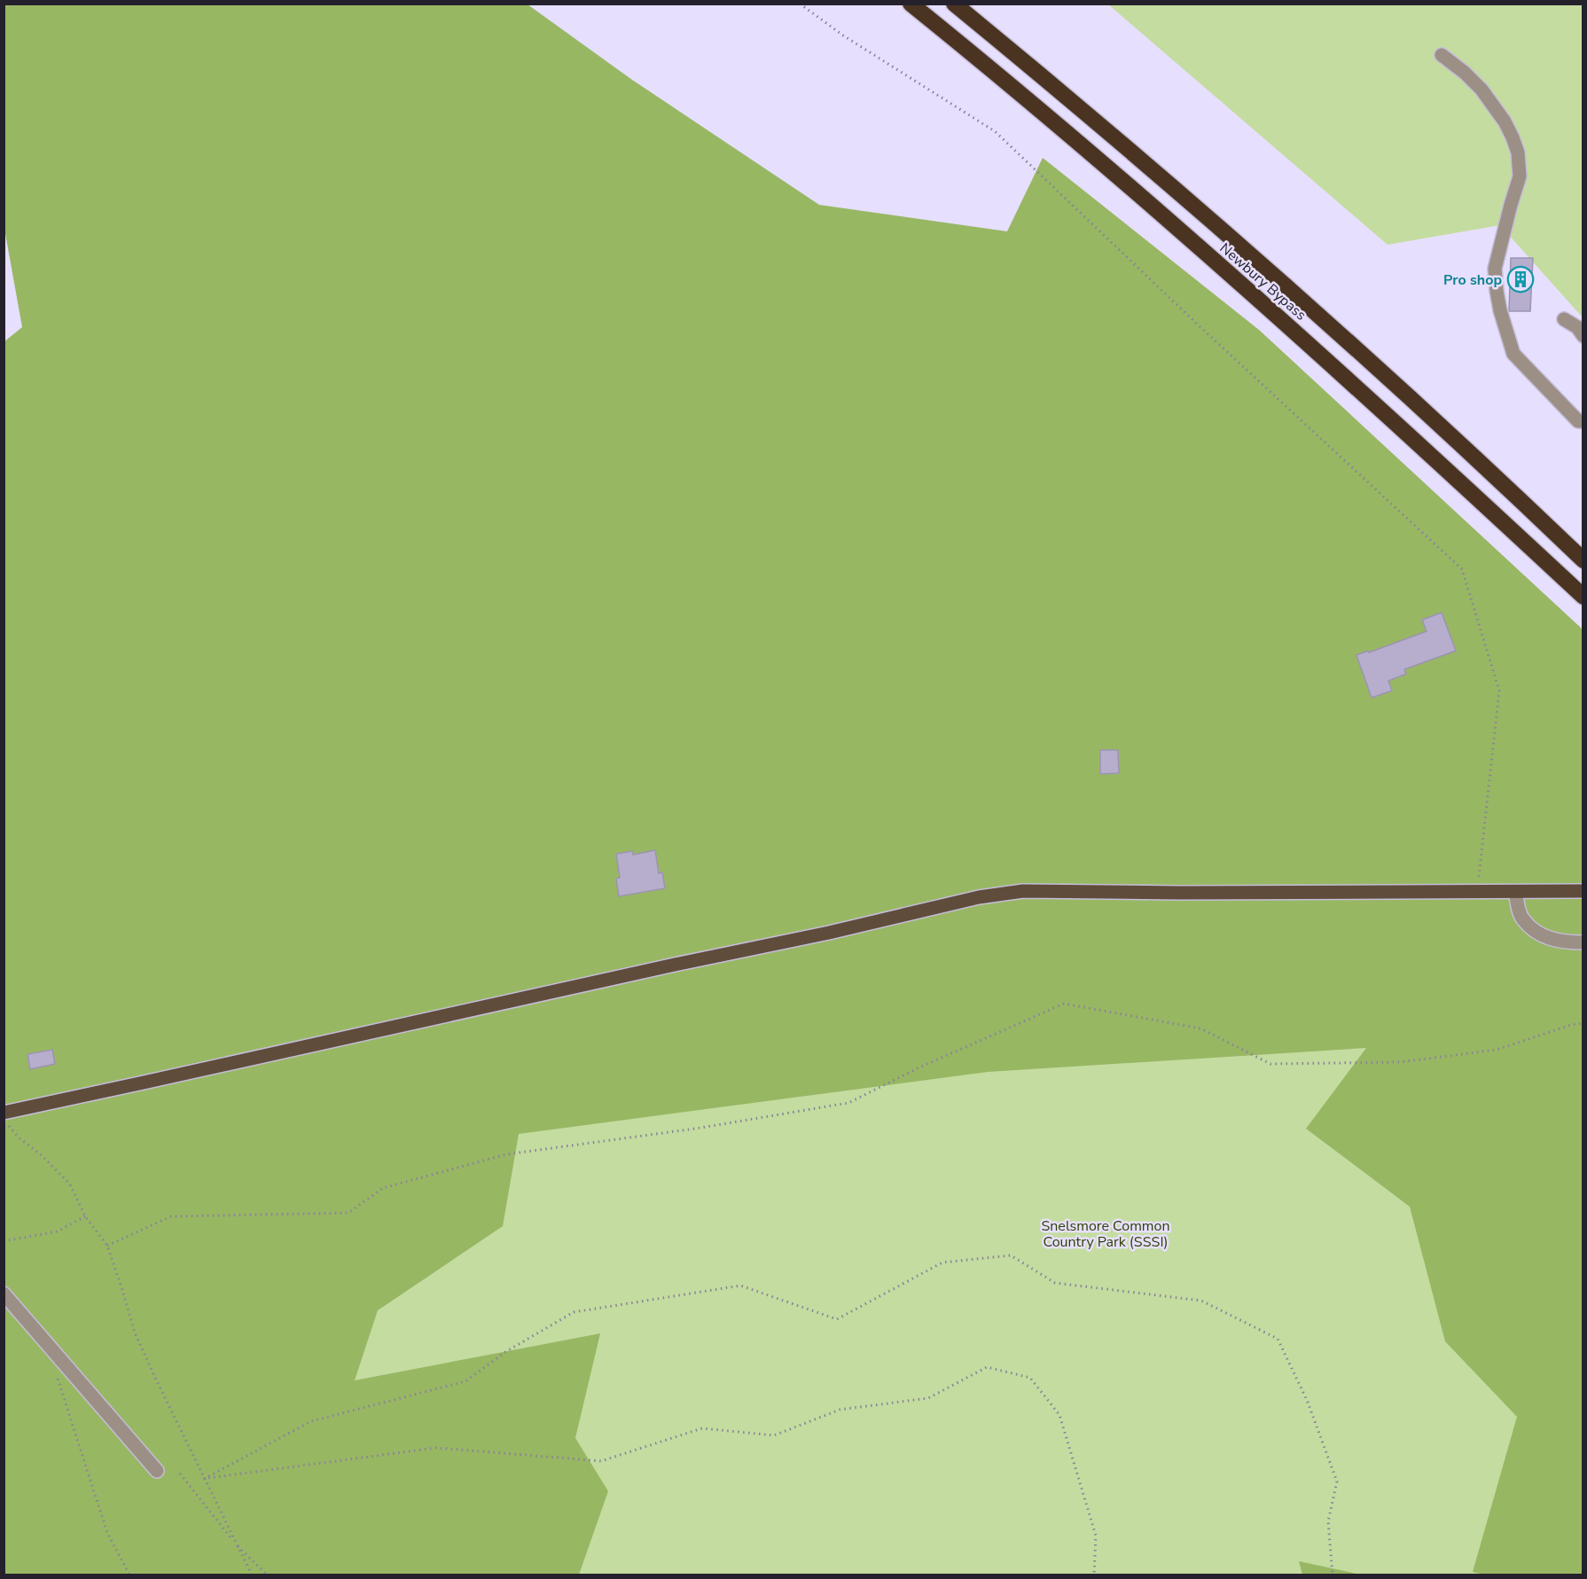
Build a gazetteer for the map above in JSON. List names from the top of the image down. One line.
{"streets":{"highway":["Newbury Bypass"]},"parks":["Snelsmore Common Country Park (SSSI)"],"places":{"building":["Pro shop"]}}
